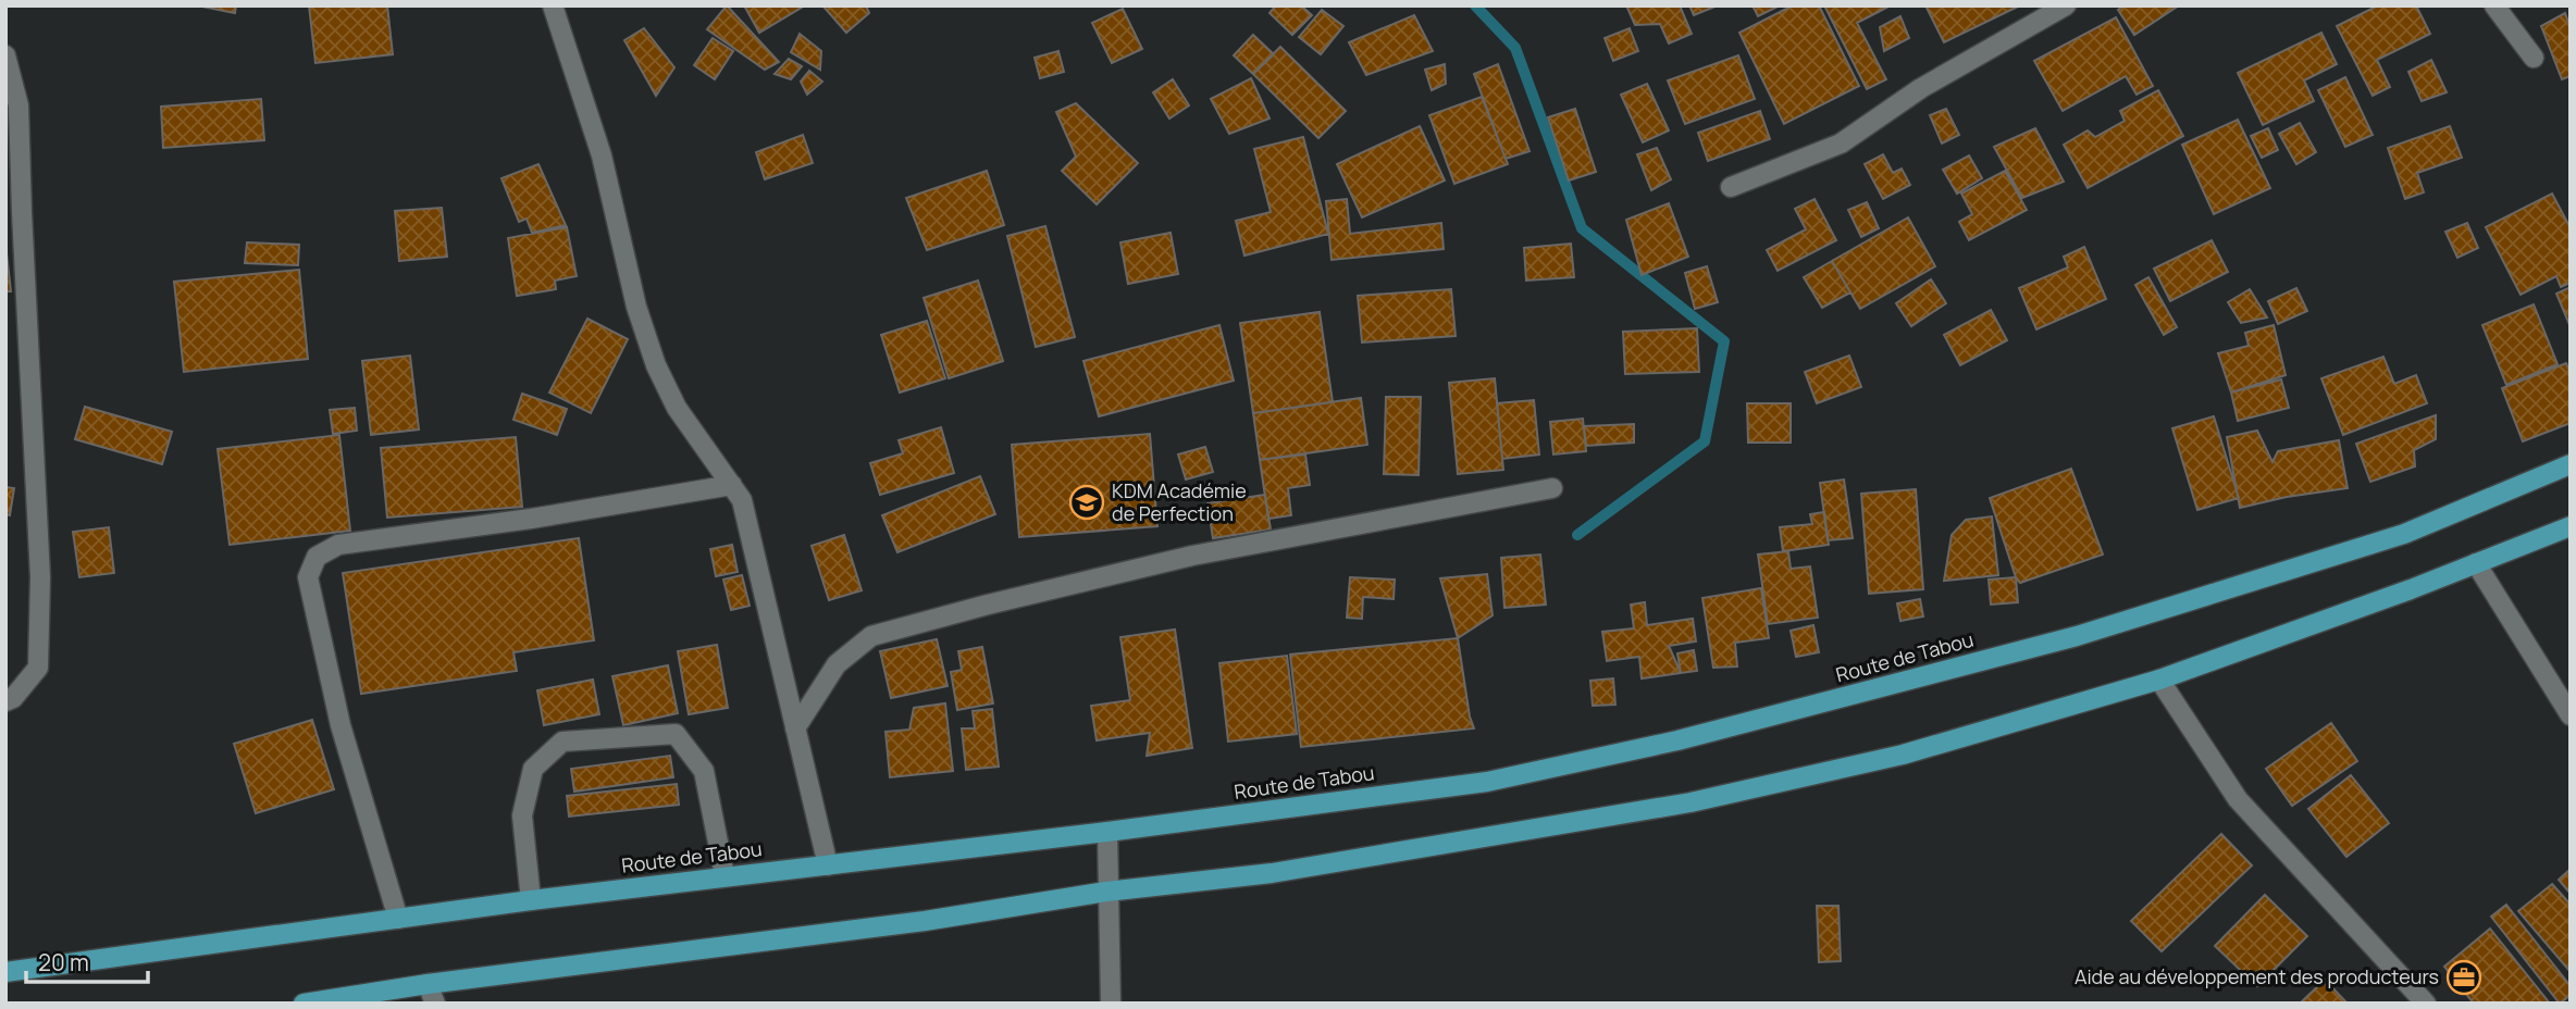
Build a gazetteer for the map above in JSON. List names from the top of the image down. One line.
{"streets":{"main road":["Route de Tabou"]},"places":{"school or university":["KDM Académie de Perfection"],"office":["Aide au développement des producteurs"]},"scale_bar":"20 m"}
